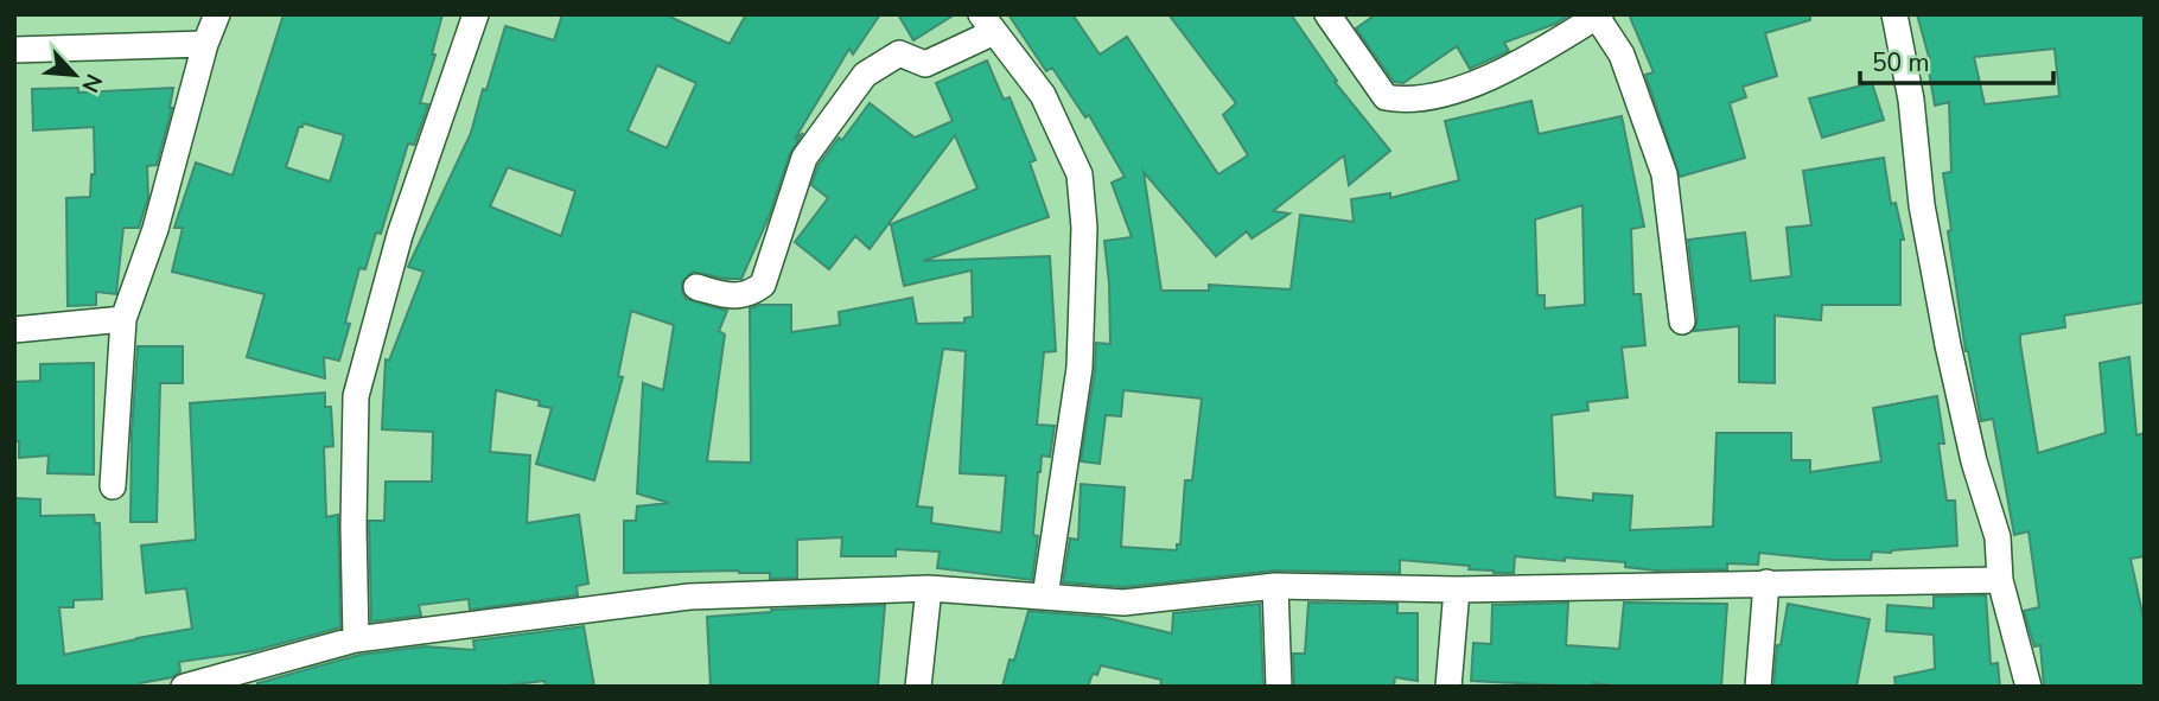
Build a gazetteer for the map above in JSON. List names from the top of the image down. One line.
{"scale_bar":"50 m","north":"bottom right"}
